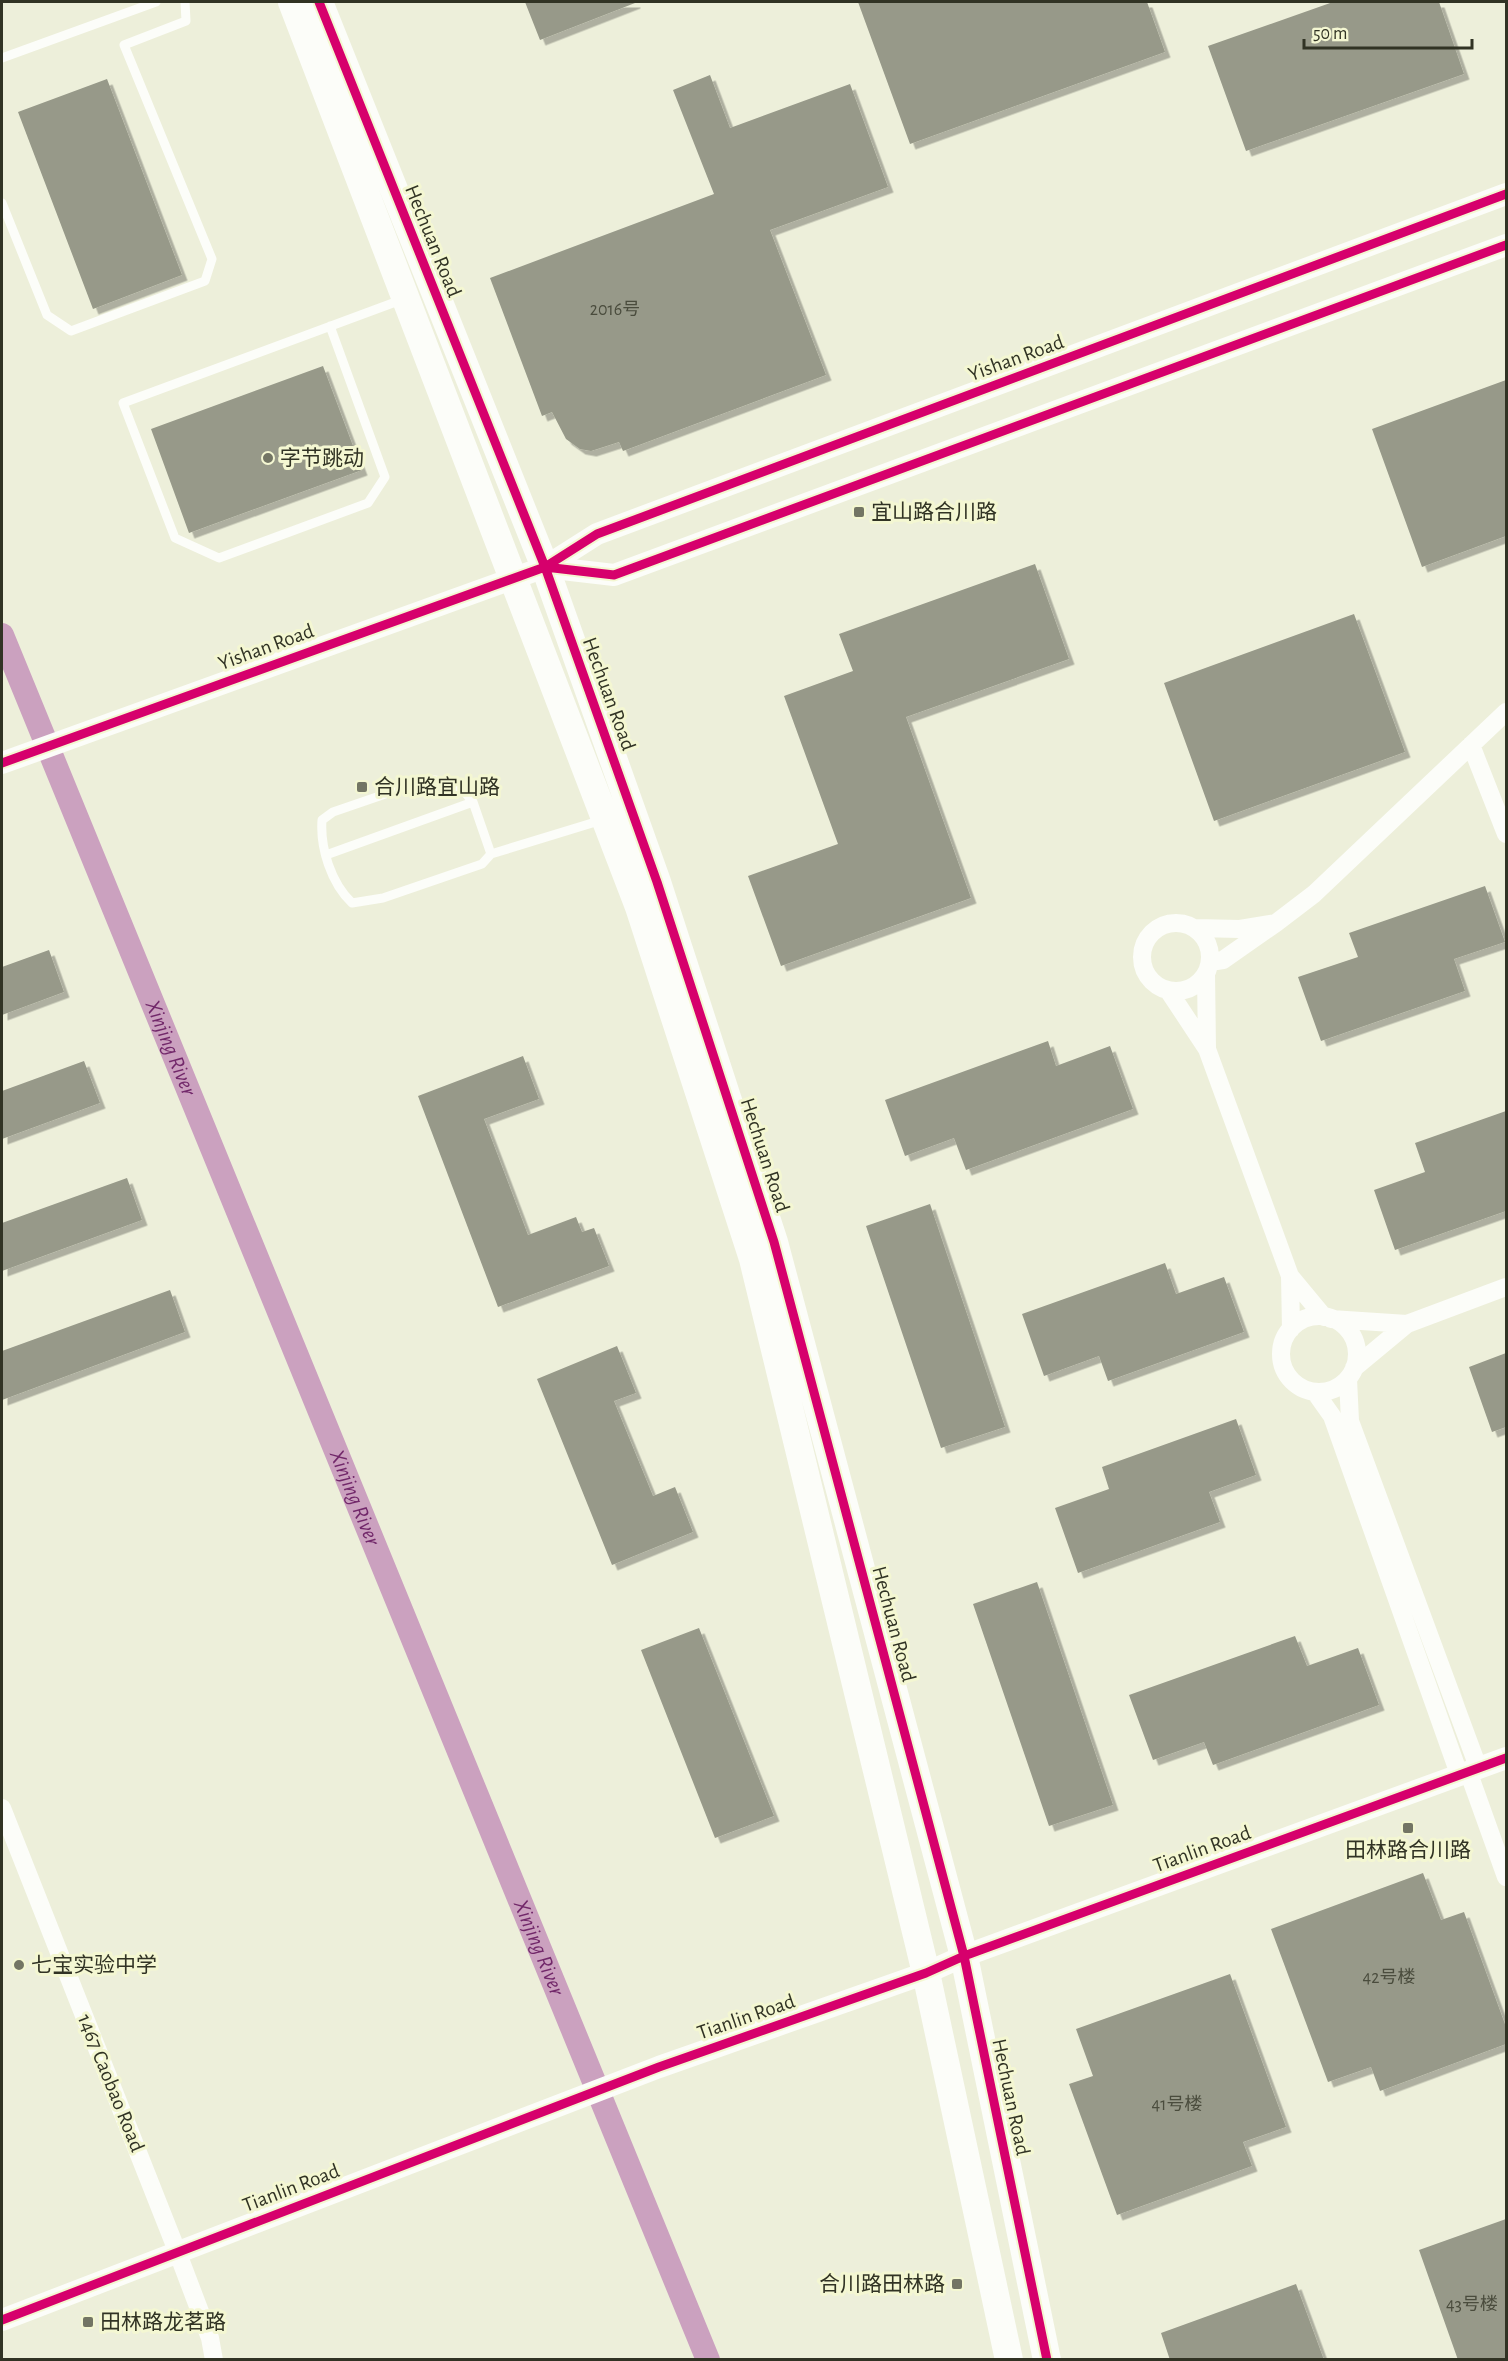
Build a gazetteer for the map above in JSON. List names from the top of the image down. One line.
{"streets":{"main road":["Hechuan Road"],"street":["Yishan Road","Tianlin Road","1467 Caobao Road"]},"crossings":[["Hechuan Road","Yishan Road"],["Hechuan Road","Tianlin Road"],["Tianlin Road","1467 Caobao Road"]],"water":["Xinjing River"],"places":{"other":["字节跳动","七宝实验中学"],"transit":["宜山路合川路","合川路宜山路","田林路合川路","合川路田林路","田林路龙茗路"]},"house_numbers":["2016号","42号楼","41号楼","43号楼"],"scale_bar":"50 m"}
